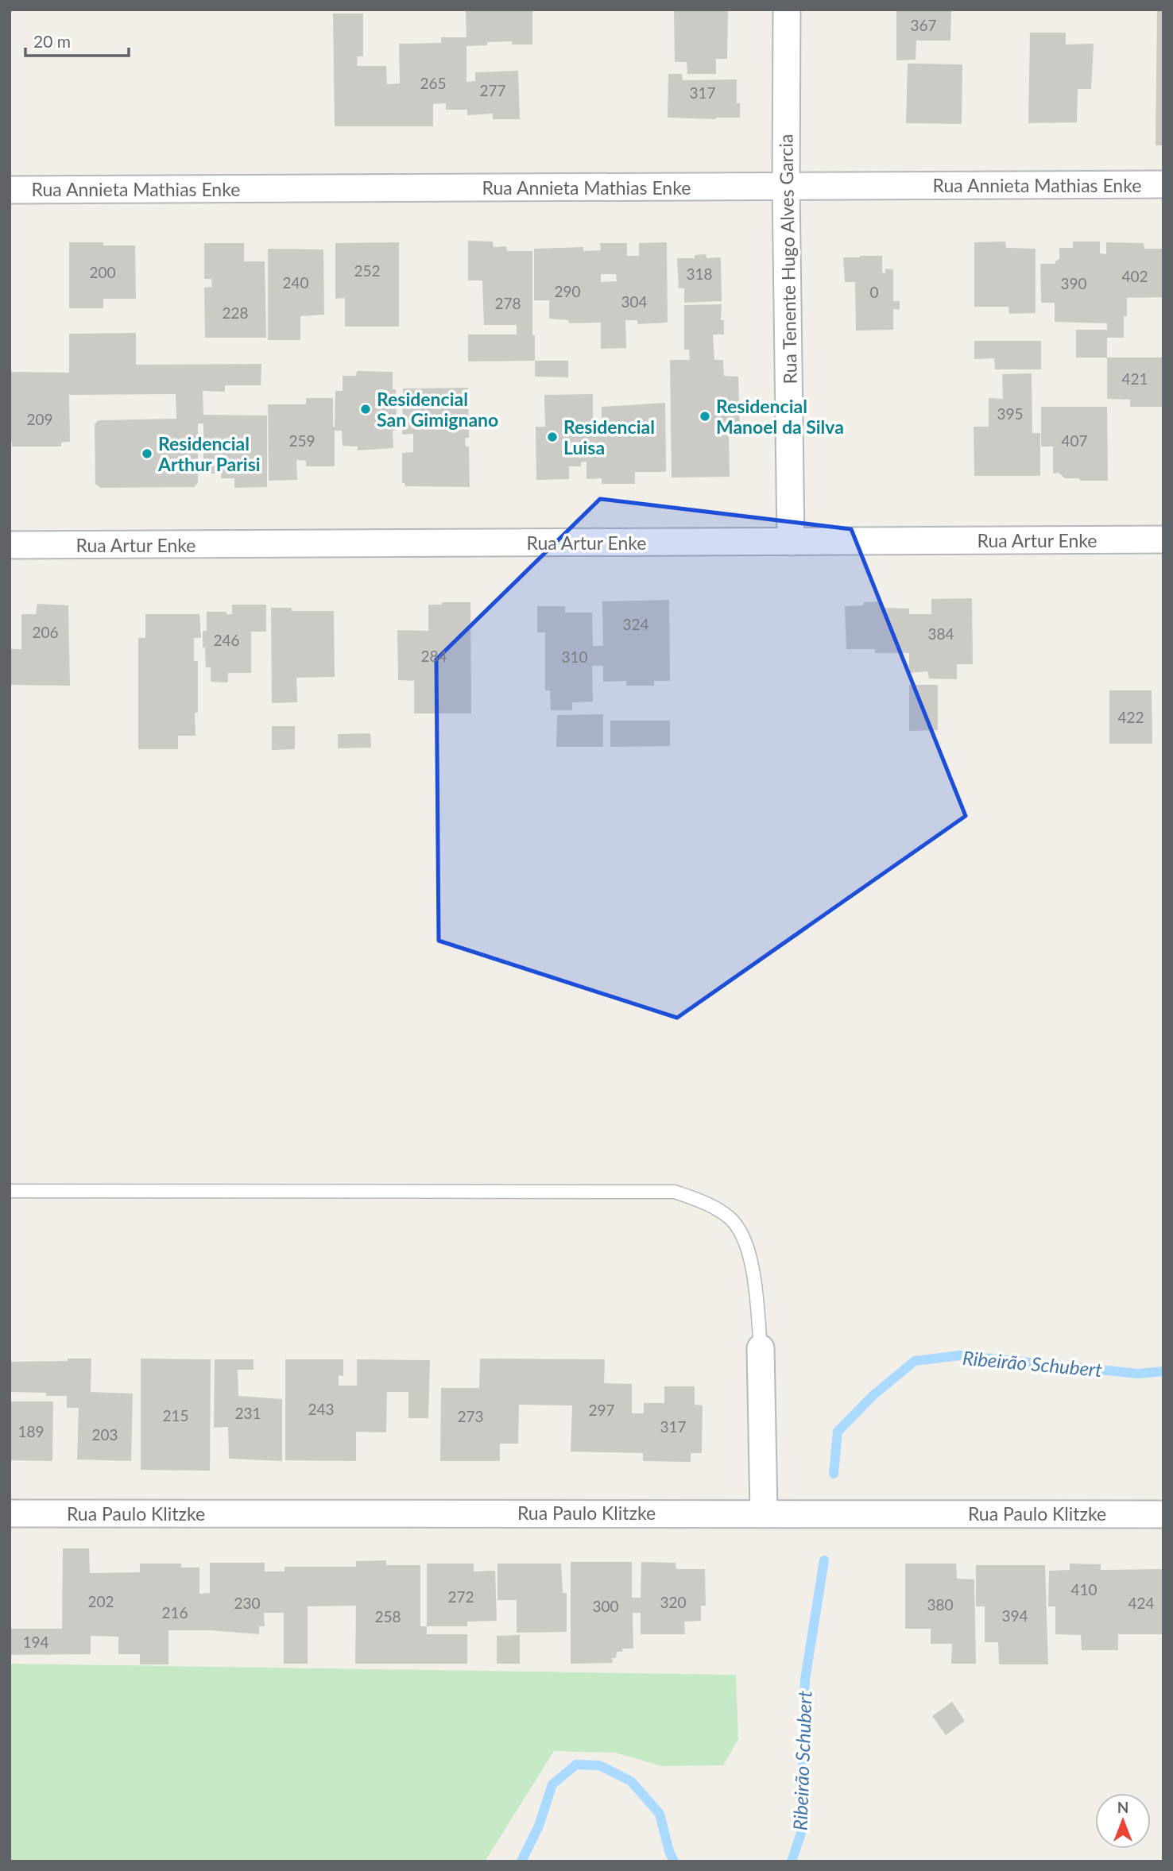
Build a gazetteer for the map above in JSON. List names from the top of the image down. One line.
{"streets":{"street":["Rua Annieta Mathias Enke","Rua Tenente Hugo Alves Garcia","Rua Artur Enke","Rua Paulo Klitzke"]},"crossings":[["Rua Annieta Mathias Enke","Rua Tenente Hugo Alves Garcia"],["Rua Tenente Hugo Alves Garcia","Rua Artur Enke"]],"water":["Ribeirão Schubert"],"places":["Residencial San Gimignano","Residencial Manoel da Silva","Residencial Luisa","Residencial Arthur Parisi"],"house_numbers":["367","265","277","317","252","200","318","402","240","390","290","0","304","278","228","421","395","209","259","407","324","206","384","246","284","310","422","243","297","231","215","273","317","189","203","410","272","202","320","230","424","380","300","216","394","258","194"],"scale_bar":"20 m","north":"top"}
